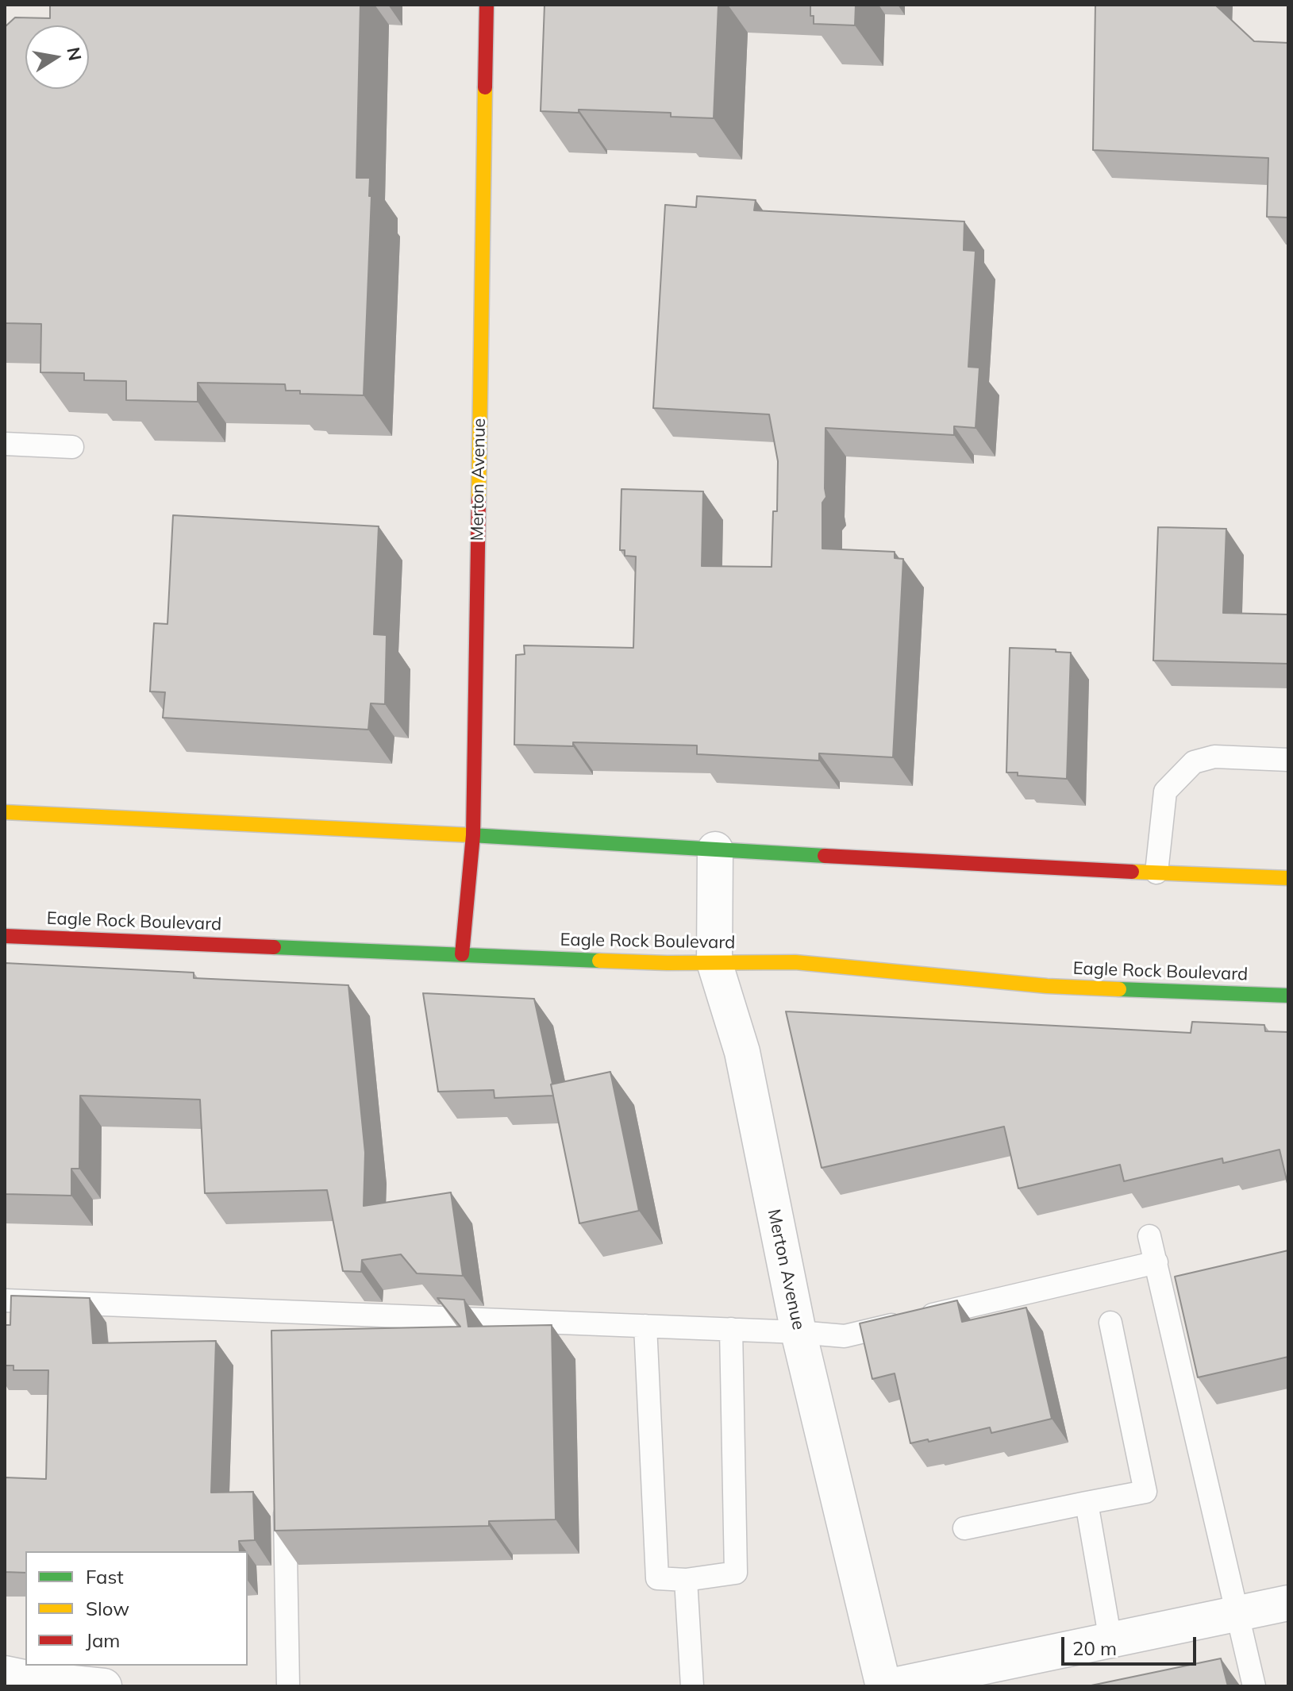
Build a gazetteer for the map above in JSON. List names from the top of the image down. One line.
{"streets":{"main road":["Merton Avenue","Eagle Rock Boulevard"]},"crossings":[["Merton Avenue","Eagle Rock Boulevard"]],"legend":["Fast","Slow","Jam"],"scale_bar":"20 m","north":"right"}
